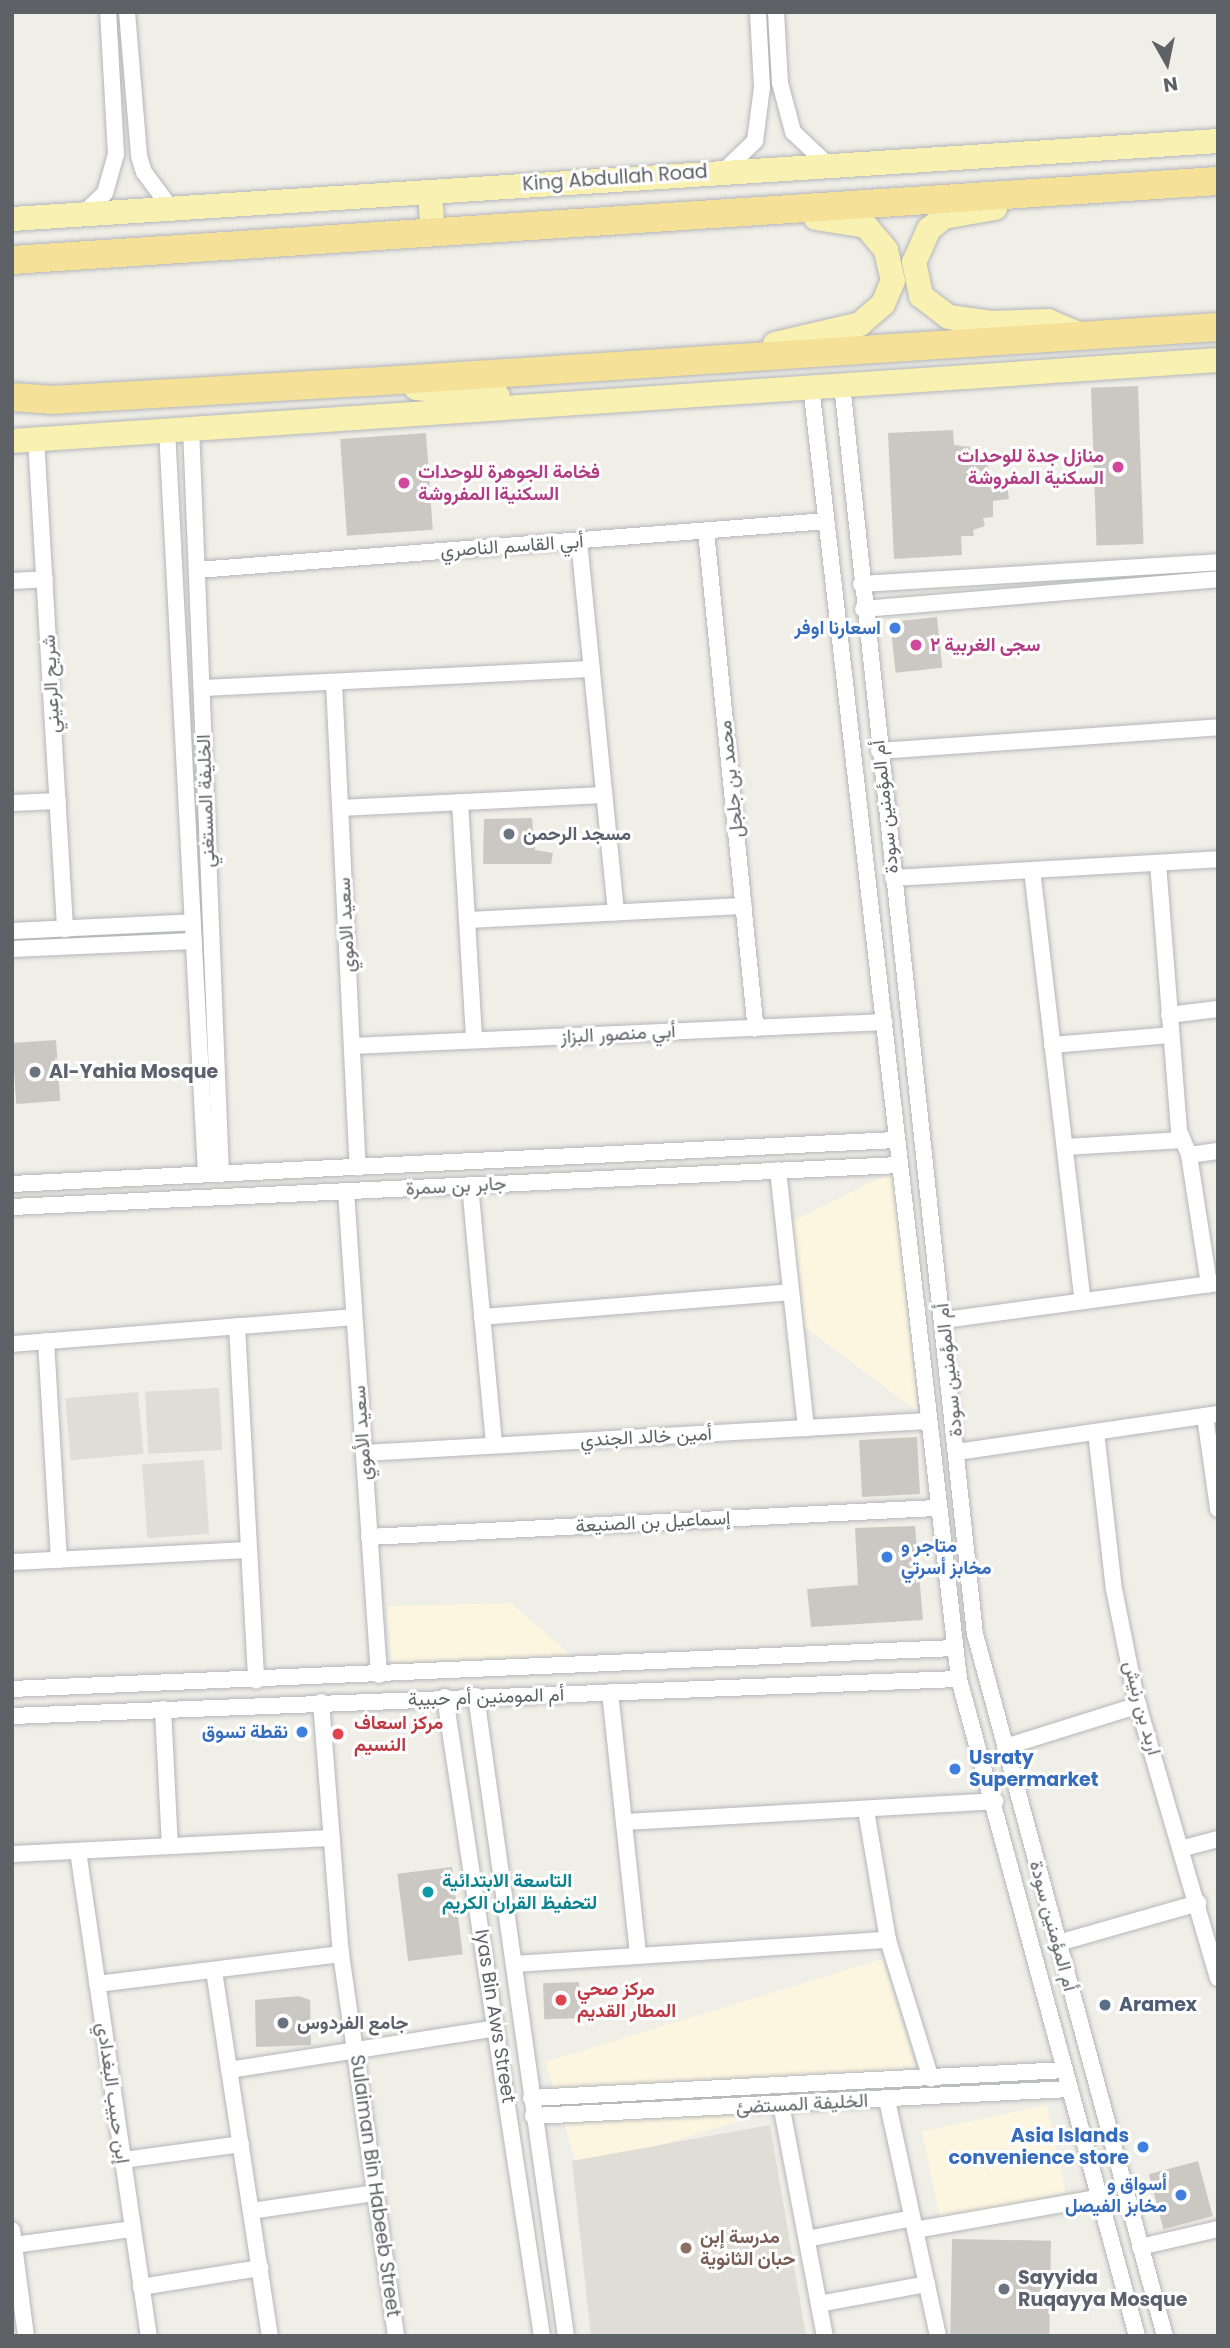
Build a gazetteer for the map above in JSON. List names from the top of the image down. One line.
{"streets":{"main road":["King Abdullah Road"],"street":["أبي القاسم الناصري","شريح الرعيني","محمد بن جلجل","الخليفة المستغني","أم المؤمنين سودة","سعيد الاموي","أبي منصور البزاز","جابر بن سمرة","سعيد الأموي","أمين خالد الجندي","إسماعيل بن الصنيعة","أم المومنين أم حبيبة","اربد بن رنيش","Iyas Bin Aws Street","إبن حبيب البغدادي","الخليفة المستضئ","Sulaiman Bin Habeeb Street"]},"crossings":[["أبي القاسم الناصري","محمد بن جلجل"],["أبي القاسم الناصري","الخليفة المستغني"],["أبي القاسم الناصري","أم المؤمنين سودة"],["محمد بن جلجل","أبي منصور البزاز"],["الخليفة المستغني","جابر بن سمرة"],["أم المؤمنين سودة","أبي منصور البزاز"],["أم المؤمنين سودة","جابر بن سمرة"],["أم المؤمنين سودة","أمين خالد الجندي"],["أم المؤمنين سودة","إسماعيل بن الصنيعة"],["أم المؤمنين سودة","أم المومنين أم حبيبة"],["أم المؤمنين سودة","الخليفة المستضئ"],["سعيد الاموي","أبي منصور البزاز"],["سعيد الاموي","جابر بن سمرة"],["جابر بن سمرة","سعيد الأموي"],["سعيد الأموي","أمين خالد الجندي"],["سعيد الأموي","إسماعيل بن الصنيعة"],["سعيد الأموي","أم المومنين أم حبيبة"],["أم المومنين أم حبيبة","Iyas Bin Aws Street"],["أم المومنين أم حبيبة","Sulaiman Bin Habeeb Street"],["Iyas Bin Aws Street","الخليفة المستضئ"]],"places":["منازل جدة للوحدات السكنية المفروشة","فخامة الجوهرة للوحدات السكنيةا المفروشة","اسعارنا اوفر","سجى الغربية ٢","مسجد الرحمن","Al-Yahia Mosque","متاجر و مخابز أسرتي","نقطة تسوق","مركز اسعاف النسيم","Usraty Supermarket","التاسعة الابتدائية لتحفيظ القران الكريم","مركز صحي المطار القديم","Aramex","جامع الفردوس","Asia Islands convenience store","أسواق و مخابز الفيصل","مدرسة إبن حبان الثانوية","Sayyida Ruqayya Mosque"],"north":"bottom"}
